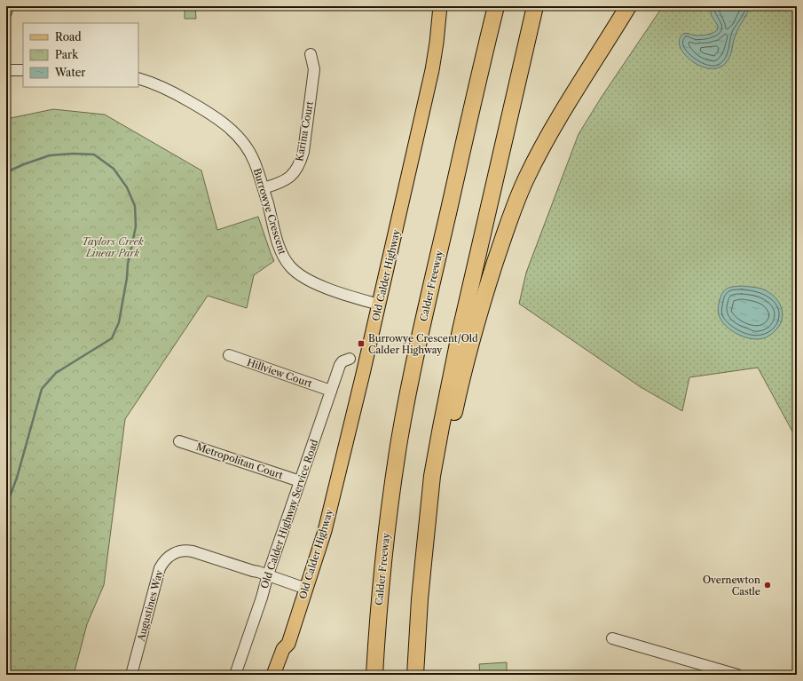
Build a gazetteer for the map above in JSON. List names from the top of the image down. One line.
{"streets":{"highway":["Calder Freeway"],"main road":["Old Calder Highway"],"street":["Karina Court","Burrowye Crescent","Hillview Court","Metropolitan Court","Old Calder Highway Service Road","Augustines Way"]},"crossings":[["Karina Court","Burrowye Crescent"],["Burrowye Crescent","Old Calder Highway"],["Old Calder Highway","Augustines Way"],["Hillview Court","Old Calder Highway Service Road"],["Metropolitan Court","Old Calder Highway Service Road"],["Old Calder Highway Service Road","Augustines Way"]],"parks":["Taylors Creek Linear Park"],"places":{"transit":["Burrowye Crescent/Old Calder Highway"],"other":["Overnewton Castle"]},"legend":["Road","Park","Water"]}
